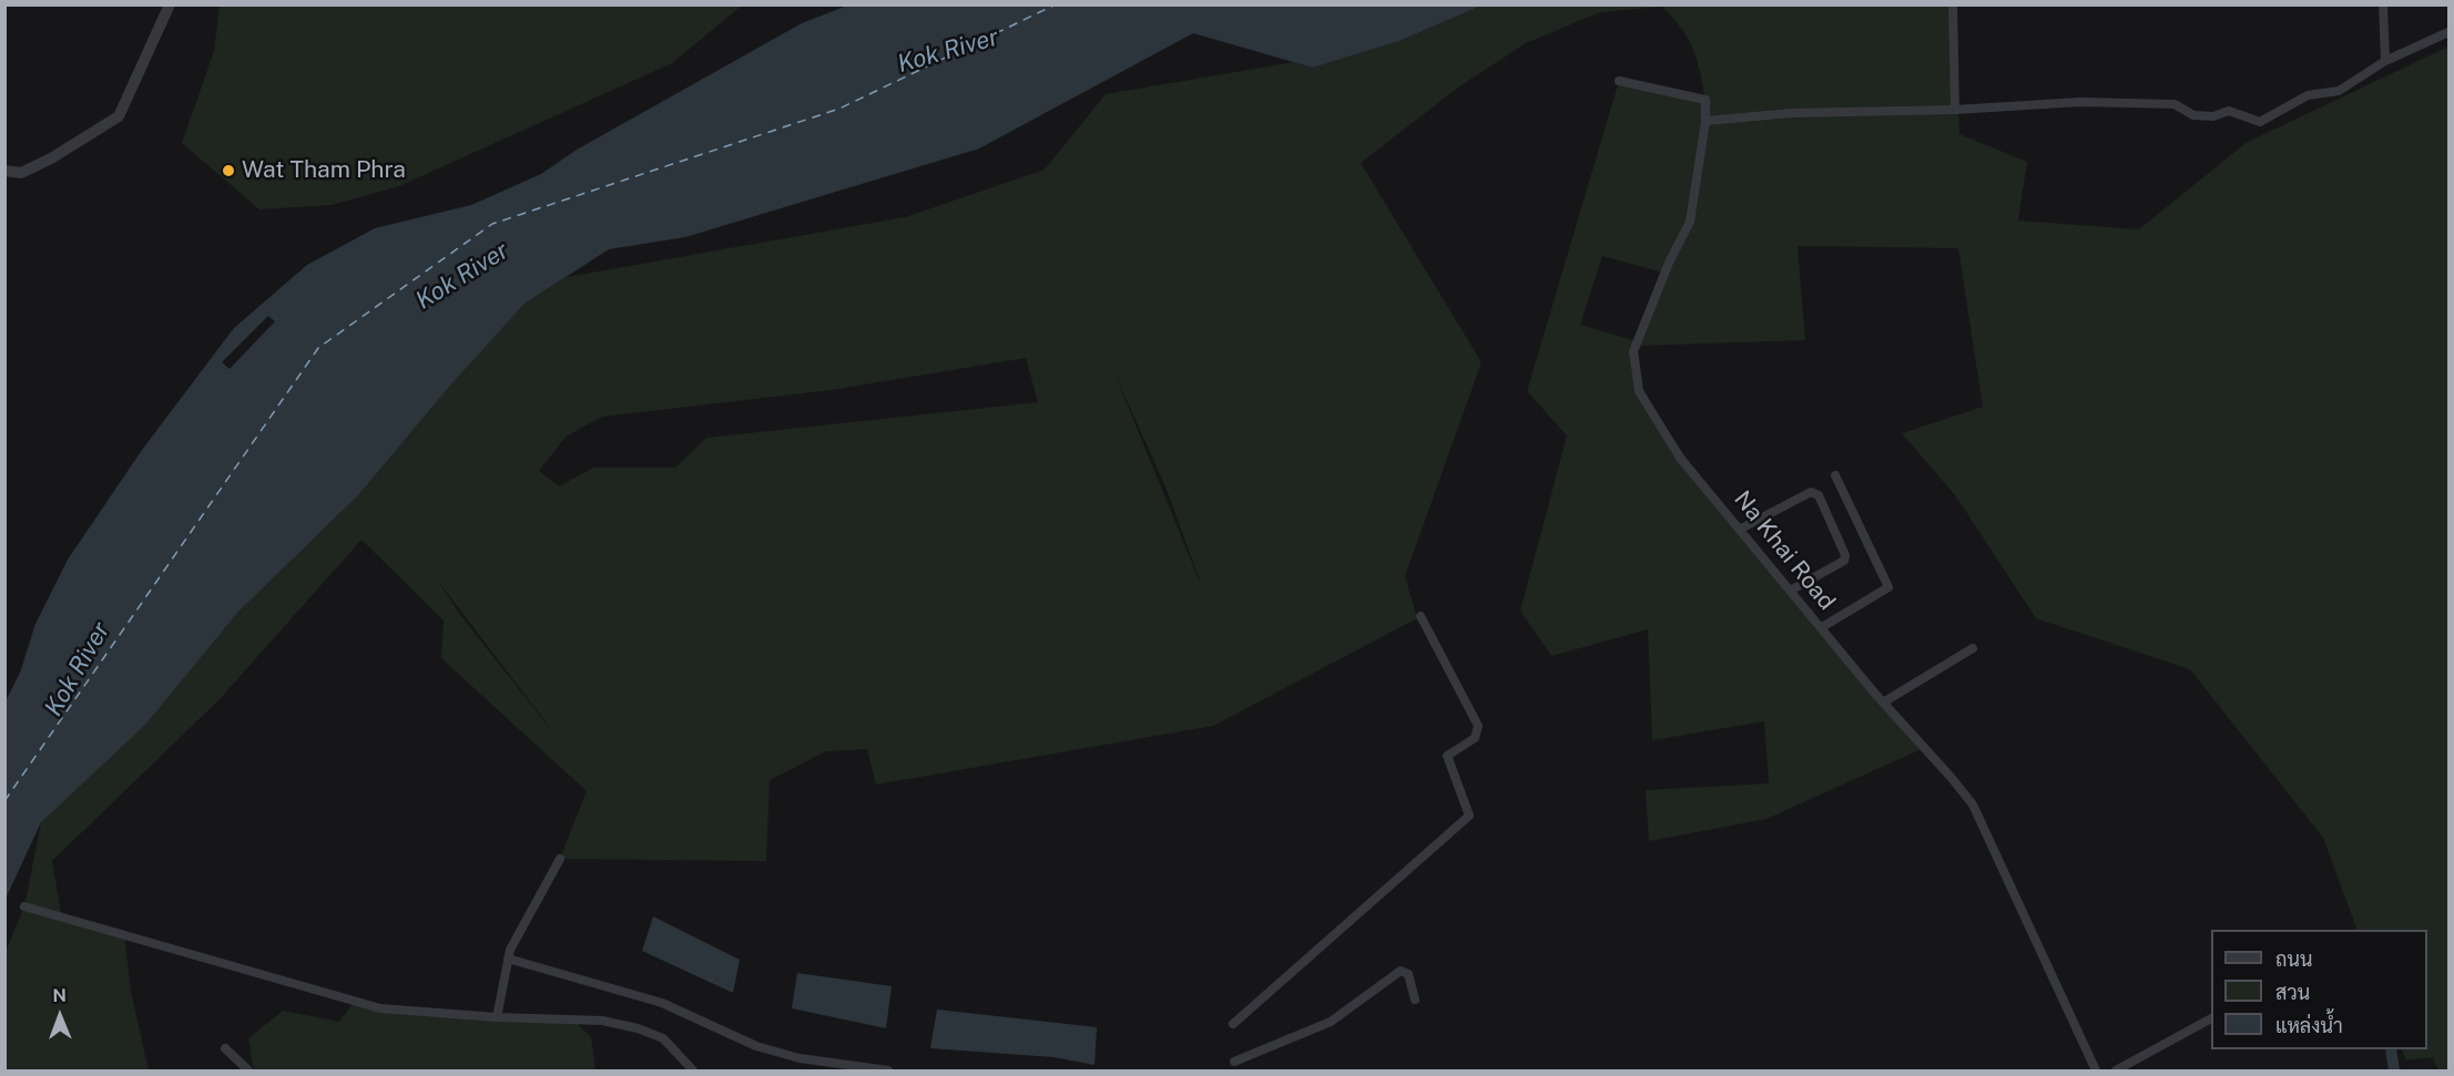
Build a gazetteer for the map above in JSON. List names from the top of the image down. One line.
{"streets":{"street":["Na Khai Road"]},"water":["Kok River"],"places":["Wat Tham Phra"],"legend":["ถนน","สวน","แหล่งน้ำ"],"north":"top"}
